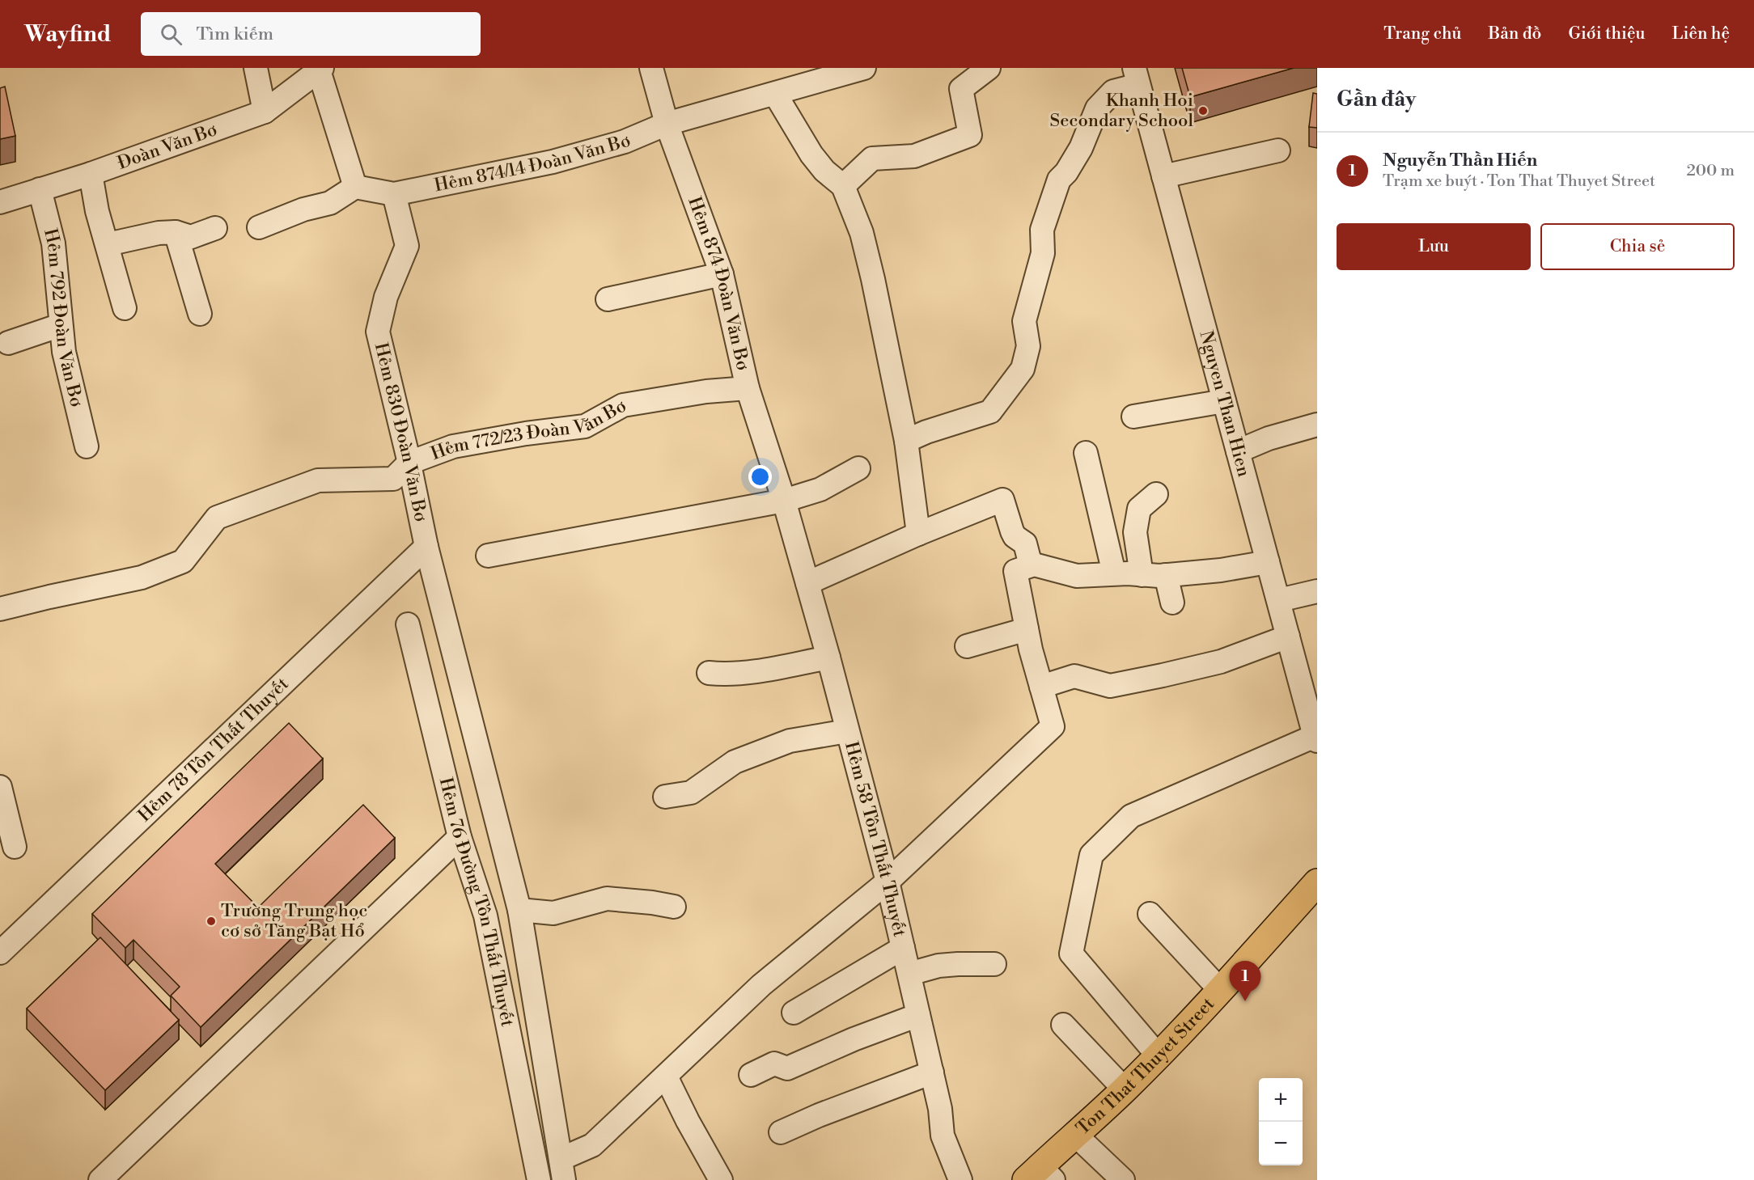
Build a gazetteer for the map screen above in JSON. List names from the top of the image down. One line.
{"streets":{"main road":["Ton That Thuyet Street"],"street":["Đoàn Văn Bơ","Hẻm 874/14 Đoàn Văn Bơ","Hẻm 874 Đoàn Văn Bơ","Hẻm 792 Đoàn Văn Bơ","Nguyen Than Hien","Hẻm 772/23 Đoàn Văn Bơ","Hẻm 830 Đoàn Văn Bơ","Hẻm 78 Tôn Thất Thuyết","Hẻm 58 Tôn Thất Thuyết","Hẻm 76 Đường Tôn Thất Thuyết"]},"crossings":[["Đoàn Văn Bơ","Hẻm 792 Đoàn Văn Bơ"],["Hẻm 874/14 Đoàn Văn Bơ","Hẻm 874 Đoàn Văn Bơ"],["Hẻm 874/14 Đoàn Văn Bơ","Hẻm 830 Đoàn Văn Bơ"],["Hẻm 874 Đoàn Văn Bơ","Hẻm 772/23 Đoàn Văn Bơ"],["Hẻm 874 Đoàn Văn Bơ","Hẻm 58 Tôn Thất Thuyết"],["Hẻm 772/23 Đoàn Văn Bơ","Hẻm 830 Đoàn Văn Bơ"],["Hẻm 830 Đoàn Văn Bơ","Hẻm 78 Tôn Thất Thuyết"]],"places":["Khanh Hoi Secondary School","Trường Trung học cơ sở Tăng Bạt Hổ"],"page":{"header":"Wayfind","search":"Tìm kiếm","nav":["Trang chủ","Bản đồ","Giới thiệu","Liên hệ"],"heading":"Gần đây","list":[{"mark":"1","name":"Nguyễn Thần Hiến","note":"Trạm xe buýt · Ton That Thuyet Street","value":"200 m"}],"buttons":["Lưu","Chia sẻ"],"pins":"1","map_buttons":["+","−"]}}
